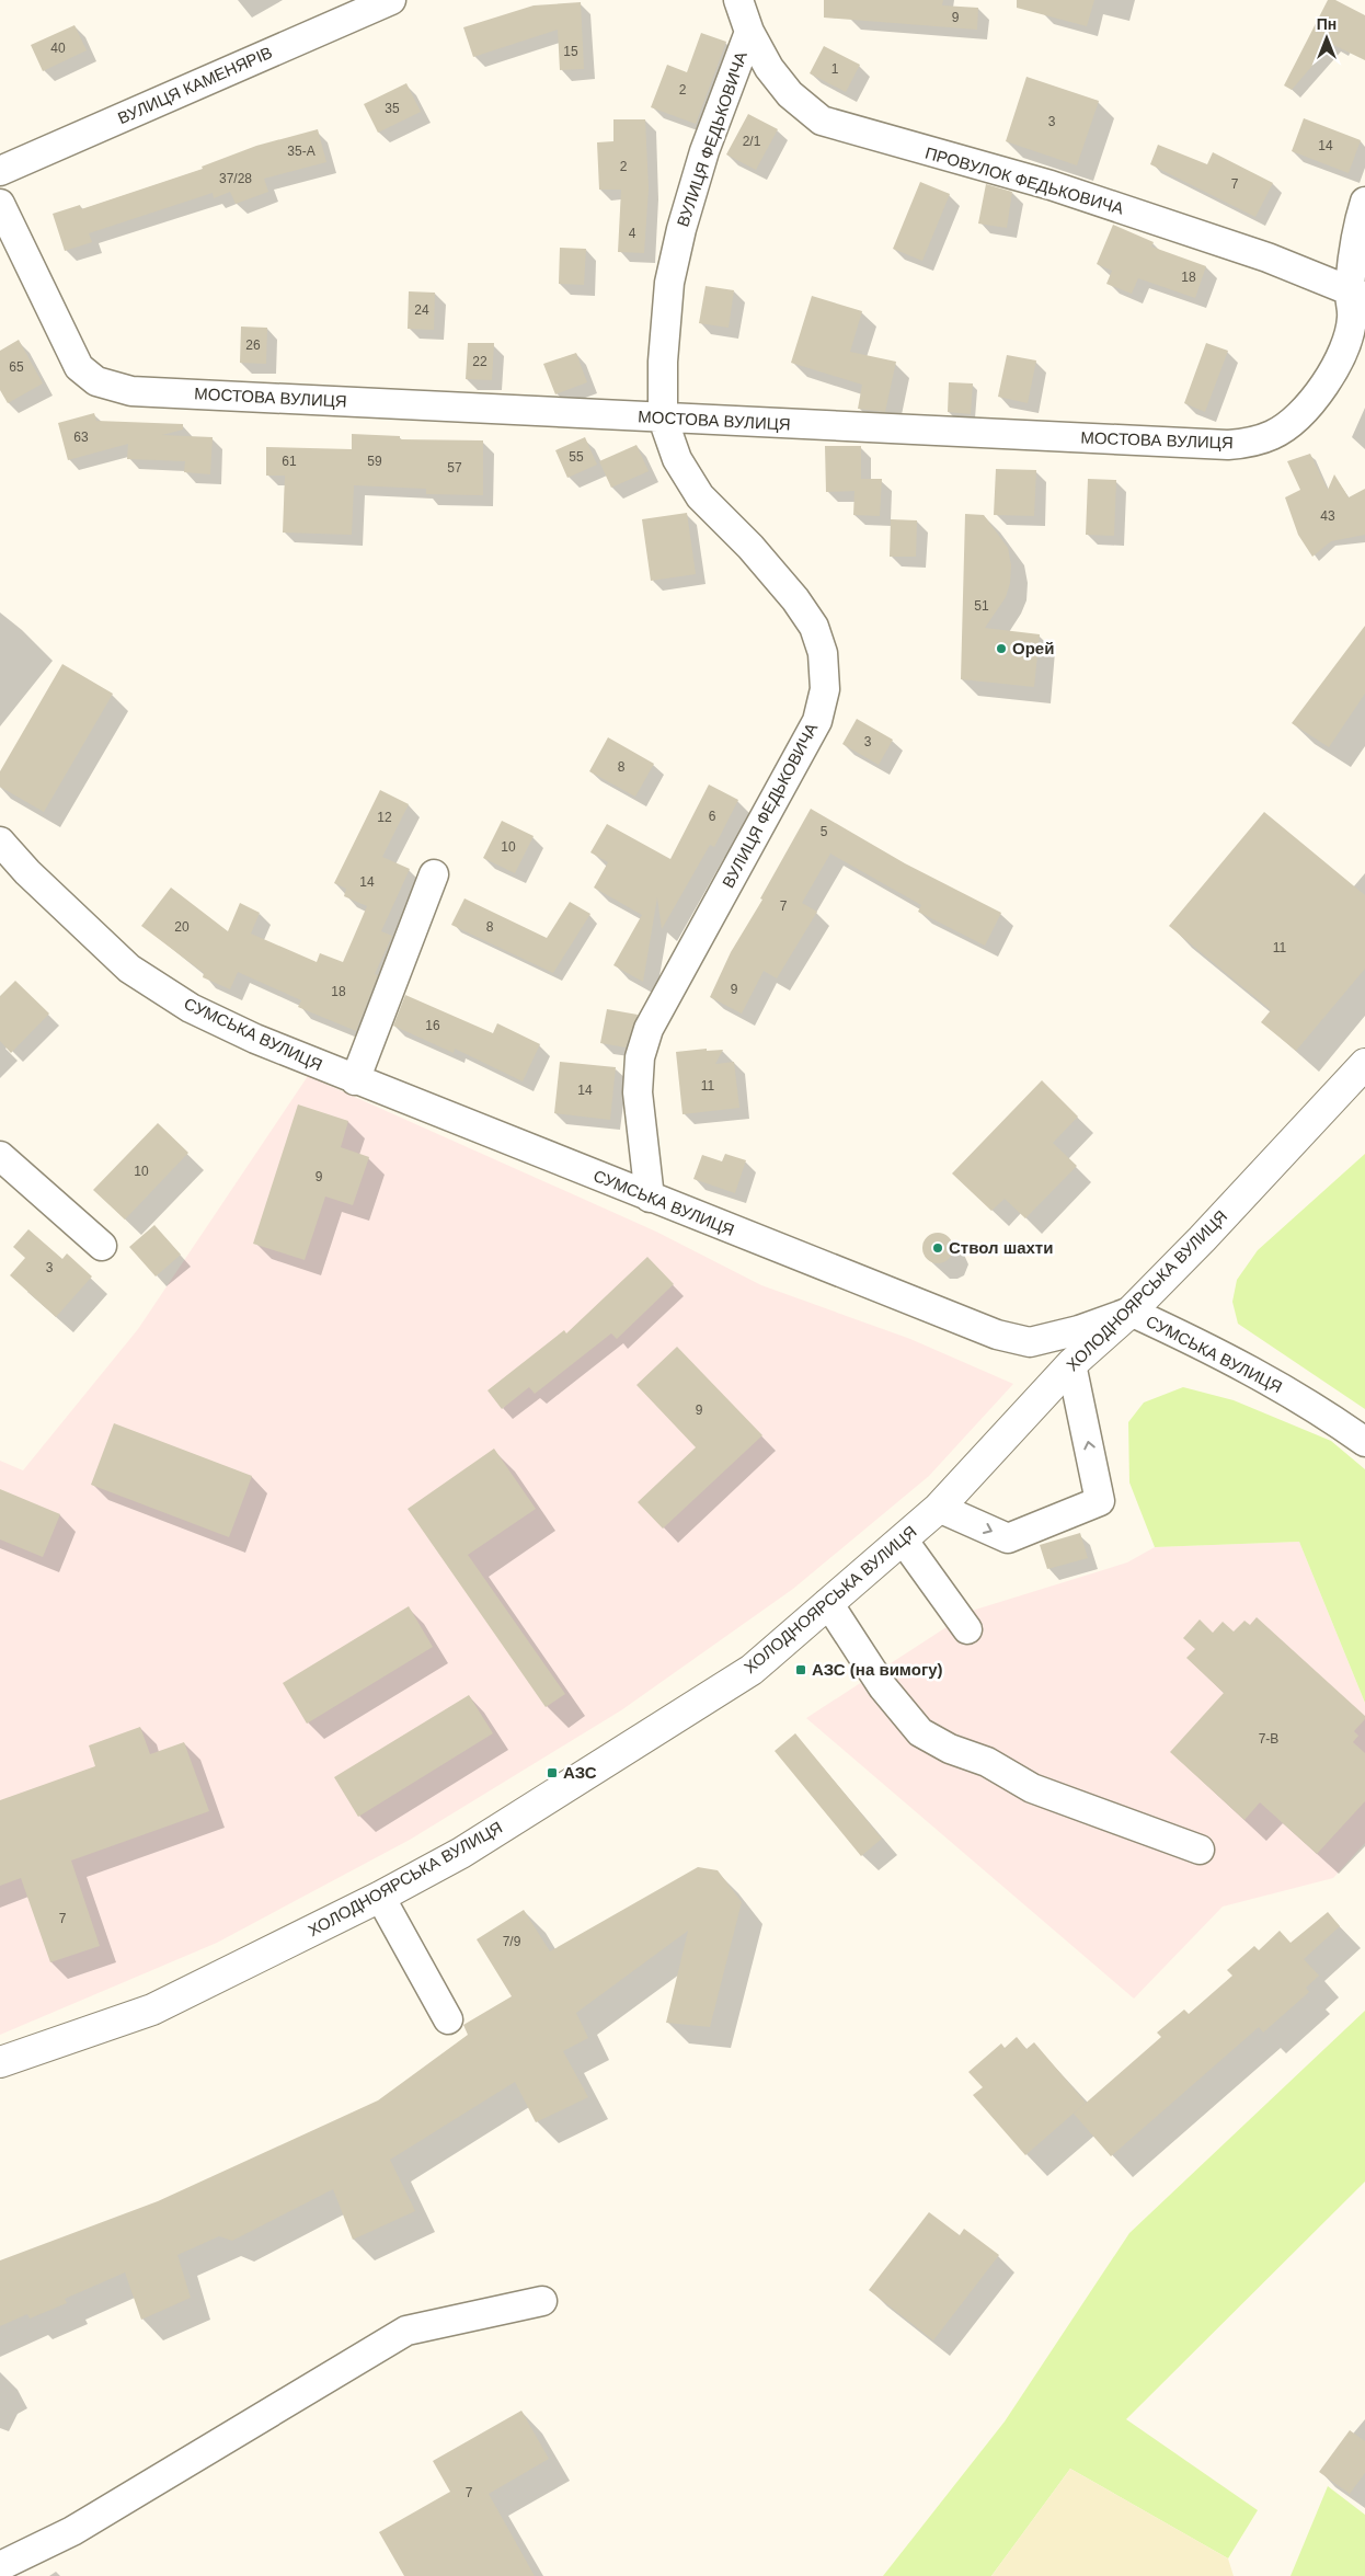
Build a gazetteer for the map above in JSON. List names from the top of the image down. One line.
{"streets":{"main road":["ХОЛОДНОЯРСЬКА ВУЛИЦЯ"],"street":["ВУЛИЦЯ КАМЕНЯРІВ","ВУЛИЦЯ ФЕДЬКОВИЧА","ПРОВУЛОК ФЕДЬКОВИЧА","МОСТОВА ВУЛИЦЯ","СУМСЬКА ВУЛИЦЯ"]},"crossings":[["ВУЛИЦЯ ФЕДЬКОВИЧА","ПРОВУЛОК ФЕДЬКОВИЧА"],["ВУЛИЦЯ ФЕДЬКОВИЧА","МОСТОВА ВУЛИЦЯ"],["ВУЛИЦЯ ФЕДЬКОВИЧА","СУМСЬКА ВУЛИЦЯ"],["ПРОВУЛОК ФЕДЬКОВИЧА","МОСТОВА ВУЛИЦЯ"],["СУМСЬКА ВУЛИЦЯ","ХОЛОДНОЯРСЬКА ВУЛИЦЯ"]],"places":{"other":["Орей","Ствол шахти"],"transit":["АЗС (на вимогу)","АЗС"]},"house_numbers":["9","40","15","1","2","35","3","2/1","14","35-А","2","37/28","7","4","18","24","26","22","65","63","55","61","59","57","43","51","3","8","6","12","5","10","14","7","20","8","11","9","18","16","11","14","10","9","3","9","7-В","7","7/9","7"],"north":"top"}
